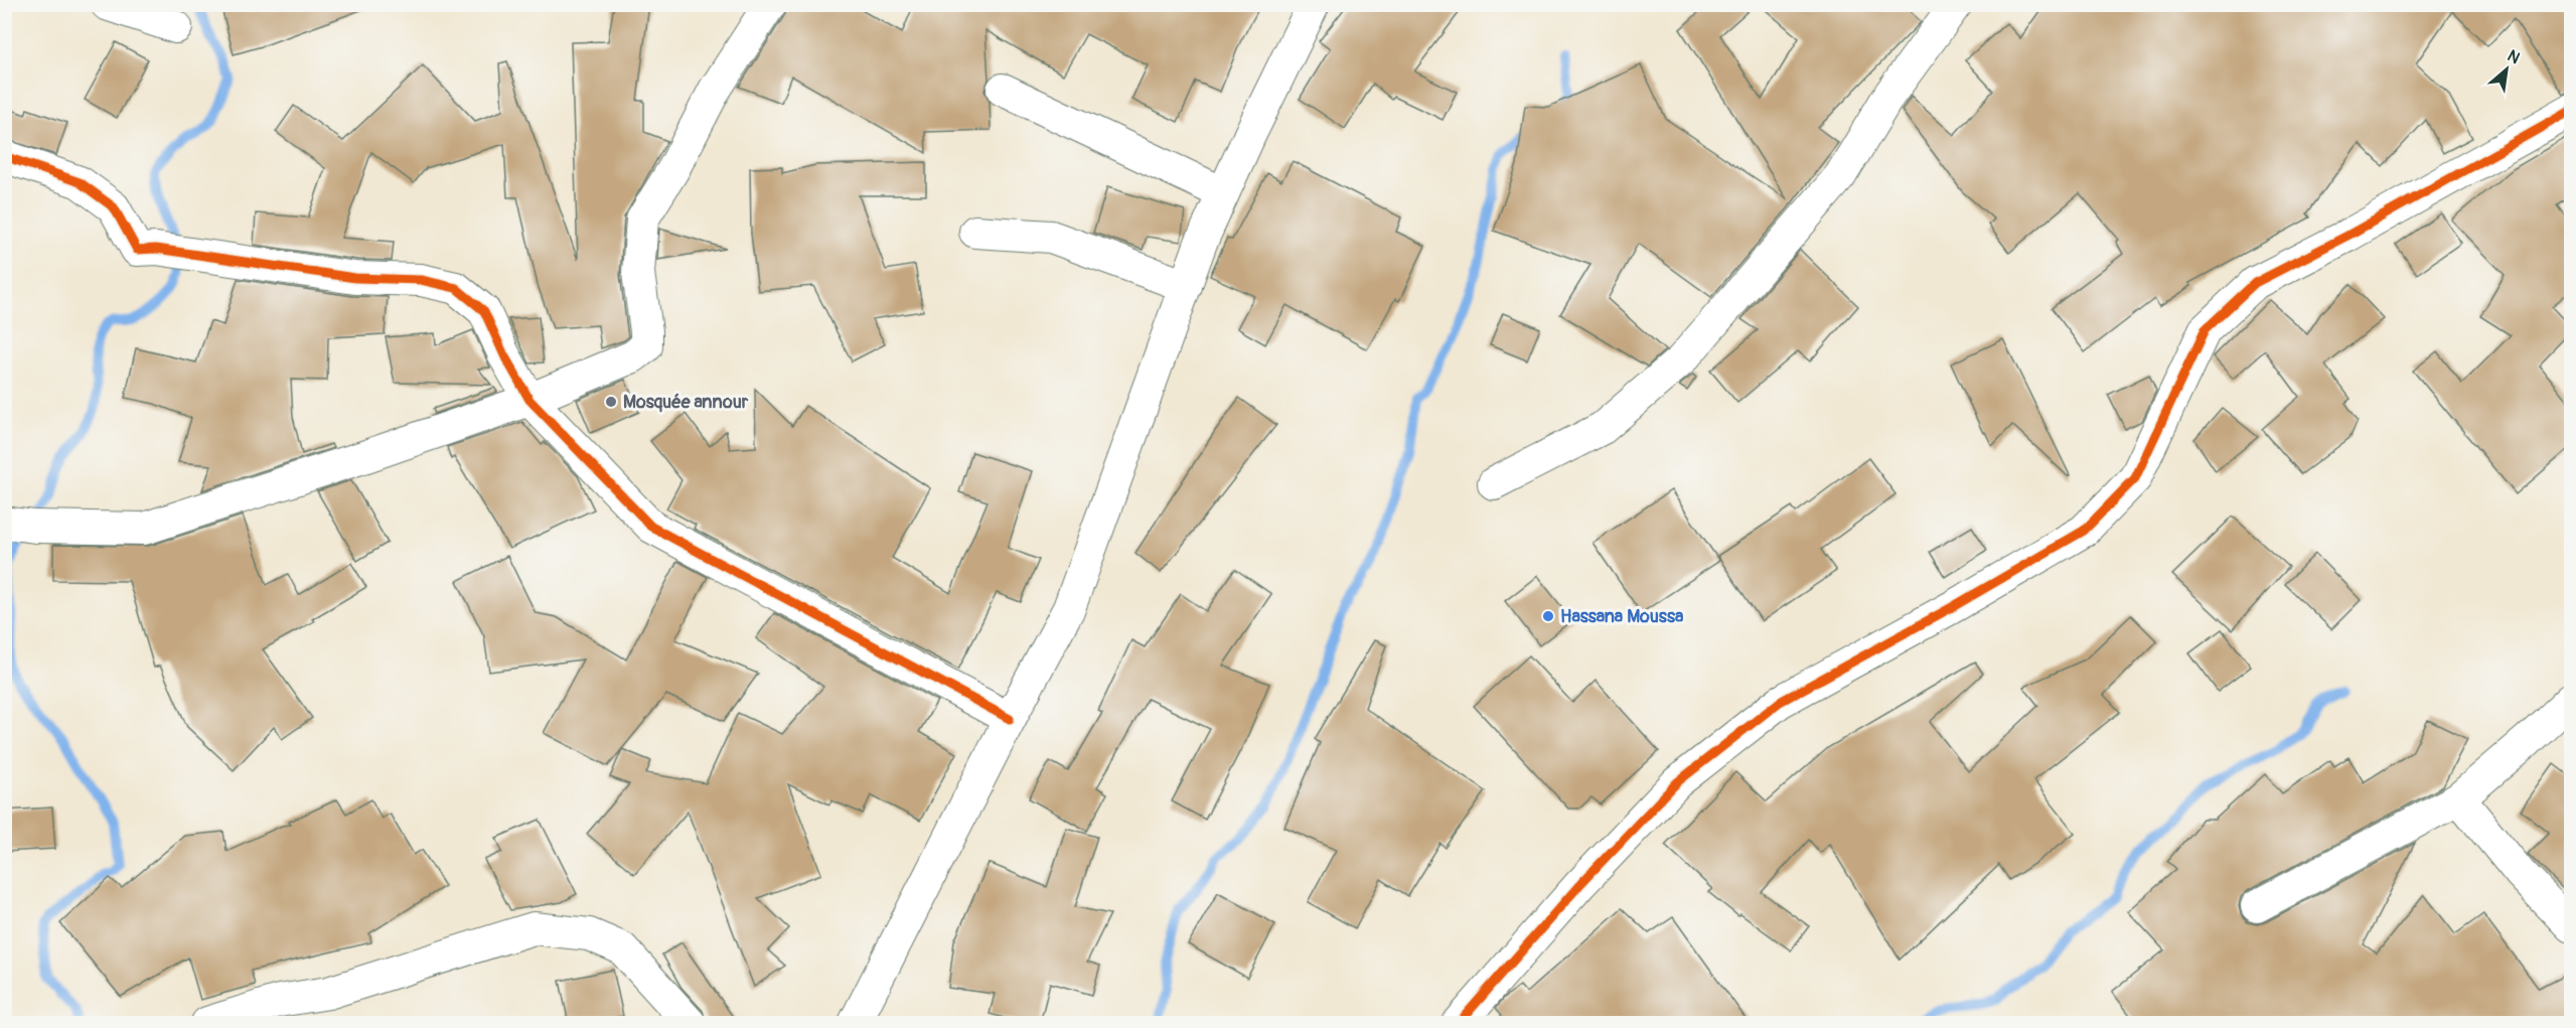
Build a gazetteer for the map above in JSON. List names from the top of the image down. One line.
{"places":["Mosquée annour","Hassana Moussa"],"north":"top right"}
